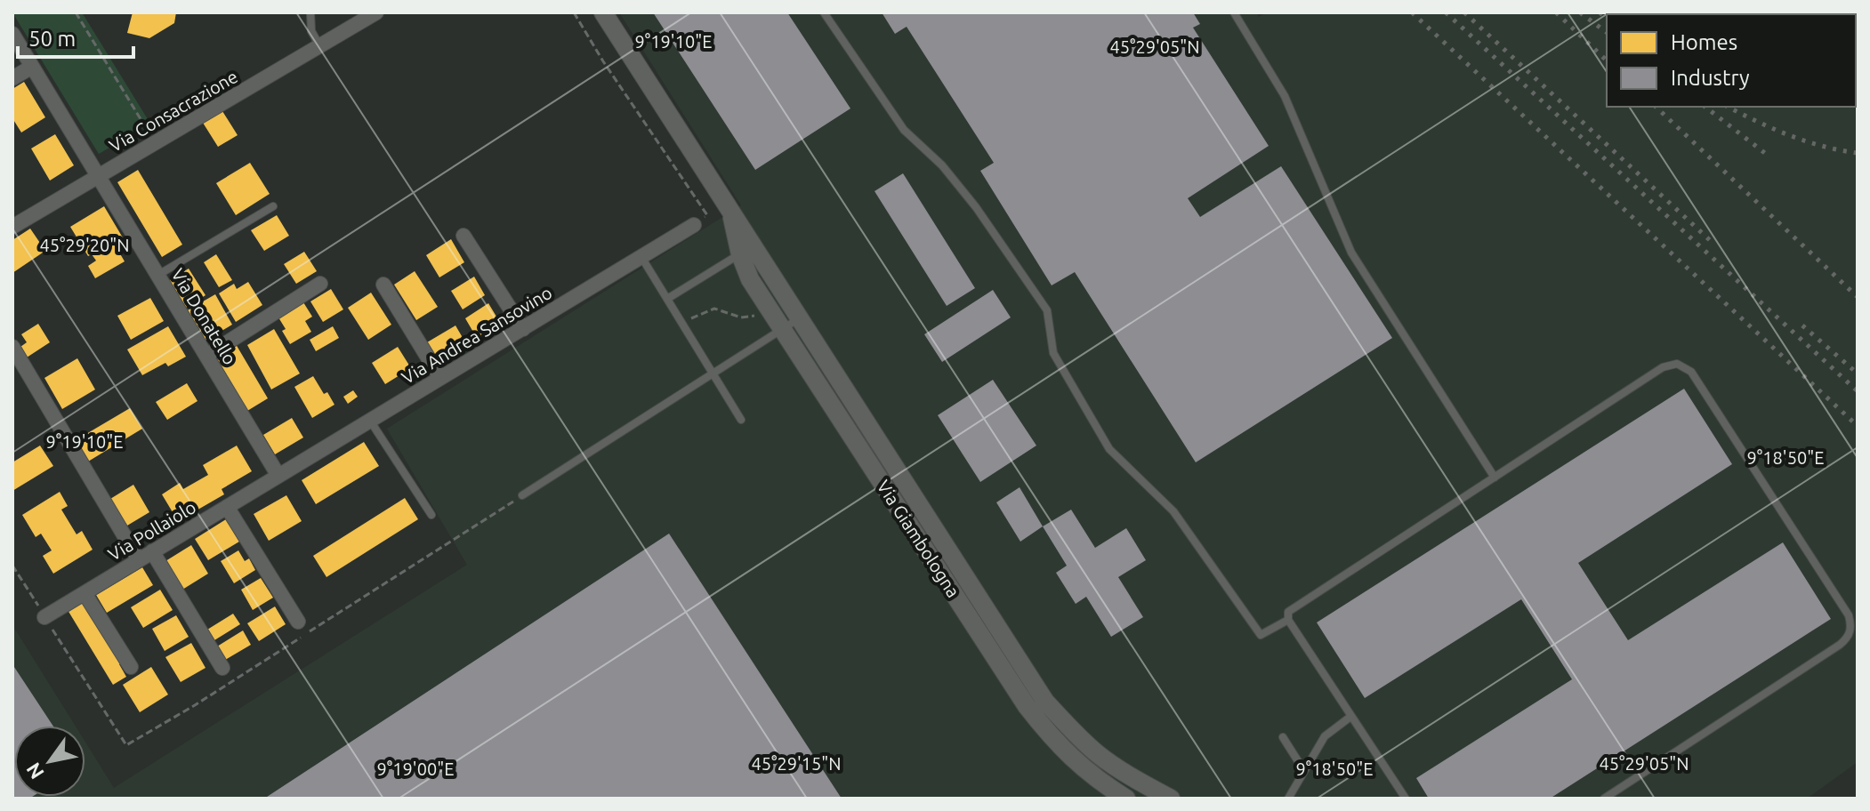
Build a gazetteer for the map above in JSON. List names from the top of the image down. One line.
{"streets":{"street":["Via Consacrazione","Via Donatello","Via Andrea Sansovino","Via Pollaiolo","Via Giambologna"]},"crossings":[["Via Consacrazione","Via Donatello"],["Via Donatello","Via Andrea Sansovino"],["Via Donatello","Via Pollaiolo"],["Via Andrea Sansovino","Via Pollaiolo"]],"legend":["Homes","Industry"],"scale_bar":"50 m","north":"bottom left","coordinates":["9°19'10\"E","45°29'05\"N","45°29'20\"N","9°18'50\"E","45°29'15\"N","9°19'00\"E"]}
